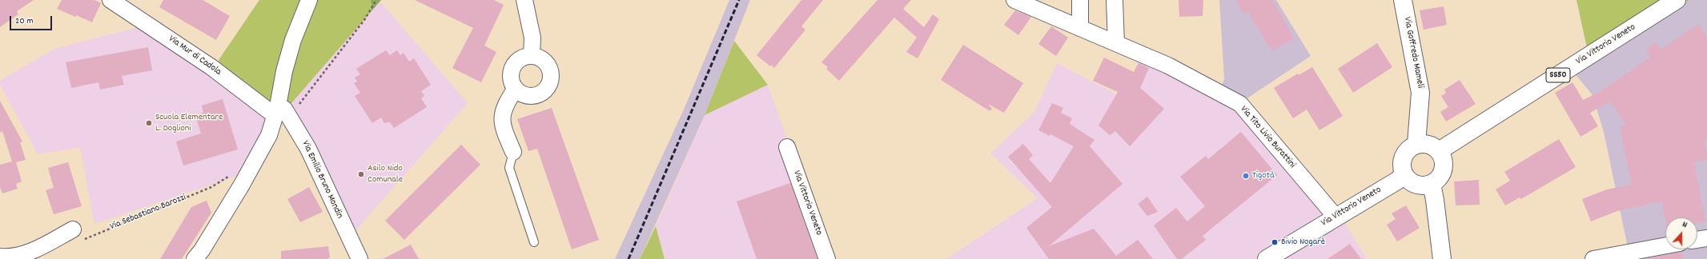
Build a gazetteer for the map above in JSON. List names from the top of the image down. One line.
{"streets":{"main road":["Via Vittorio Veneto","Via Goffredo Mameli","SS50"],"street":["Via Mur di Cadola","Via Tito Livio Burattini","Via Emilio Bruno Mondin"],"path":["Via Sebastiano Barozzi"]},"crossings":[["Via Vittorio Veneto","Via Goffredo Mameli"],["Via Vittorio Veneto","Via Tito Livio Burattini"],["Via Mur di Cadola","Via Emilio Bruno Mondin"]],"places":["Scuola Elementare L. Doglioni","Asilo Nido Comunale","Tigotà","Bivio Nogarè"],"scale_bar":"20 m","north":"top"}
